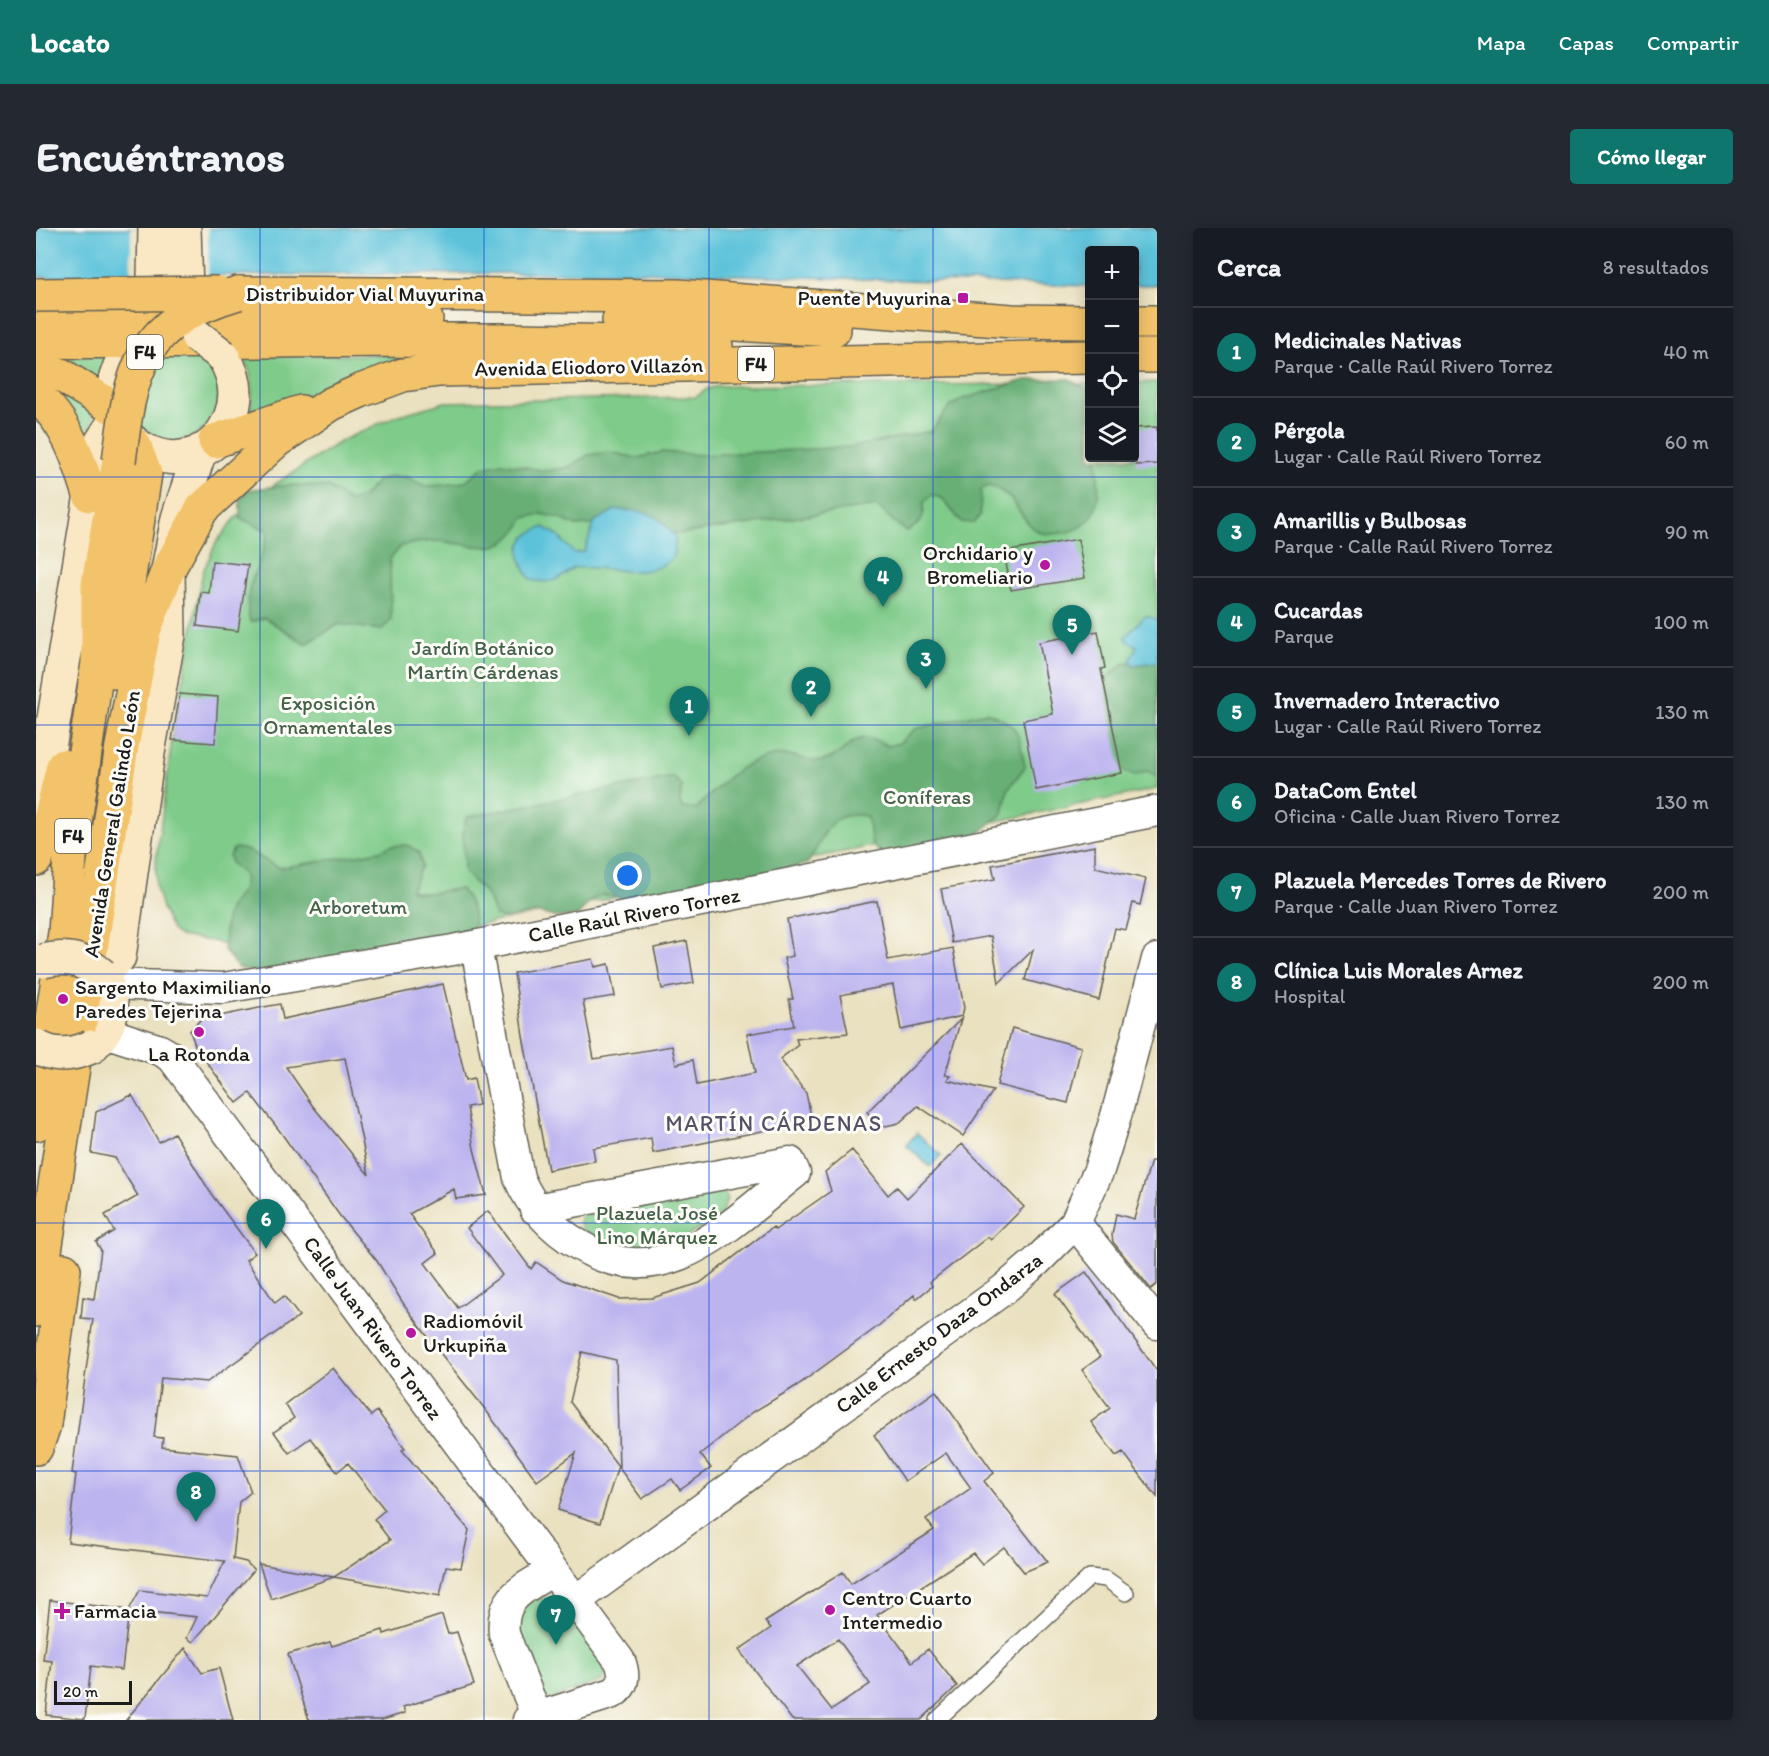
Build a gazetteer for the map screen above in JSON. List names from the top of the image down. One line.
{"streets":{"main road":["Distribuidor Vial Muyurina","F4","Avenida Eliodoro Villazón","Avenida General Galindo León"],"street":["Calle Raúl Rivero Torrez","Calle Juan Rivero Torrez","Calle Ernesto Daza Ondarza"]},"crossings":[["Distribuidor Vial Muyurina","F4"],["Distribuidor Vial Muyurina","Avenida General Galindo León"],["Avenida Eliodoro Villazón","Avenida General Galindo León"],["Calle Juan Rivero Torrez","Calle Ernesto Daza Ondarza"]],"districts":["MARTÍN CÁRDENAS"],"parks":["Jardín Botánico Martín Cárdenas","Exposición Ornamentales","Coníferas","Arboretum","Plazuela José Lino Márquez"],"places":{"transit":["Puente Muyurina"],"other":["Orchidario y Bromeliario","Sargento Maximiliano Paredes Tejerina","La Rotonda","Radiomóvil Urkupiña","Centro Cuarto Intermedio"],"health":["Farmacia"]},"scale_bar":"20 m","page":{"header":"Locato","nav":["Mapa","Capas","Compartir"],"buttons":"Cómo llegar","title":"Encuéntranos","heading":["Cerca","8 resultados"],"map_buttons":["+","−"],"list":[{"mark":"1","name":"Medicinales Nativas","note":"Parque · Calle Raúl Rivero Torrez","value":"40 m"},{"mark":"2","name":"Pérgola","note":"Lugar · Calle Raúl Rivero Torrez","value":"60 m"},{"mark":"3","name":"Amarillis y Bulbosas","note":"Parque · Calle Raúl Rivero Torrez","value":"90 m"},{"mark":"4","name":"Cucardas","note":"Parque","value":"100 m"},{"mark":"5","name":"Invernadero Interactivo","note":"Lugar · Calle Raúl Rivero Torrez","value":"130 m"},{"mark":"6","name":"DataCom Entel","note":"Oficina · Calle Juan Rivero Torrez","value":"130 m"},{"mark":"7","name":"Plazuela Mercedes Torres de Rivero","note":"Parque · Calle Juan Rivero Torrez","value":"200 m"},{"mark":"8","name":"Clínica Luis Morales Arnez","note":"Hospital","value":"200 m"}],"pins":["4","5","3","2","1","6","8","7"],"scale":"20 m"}}
